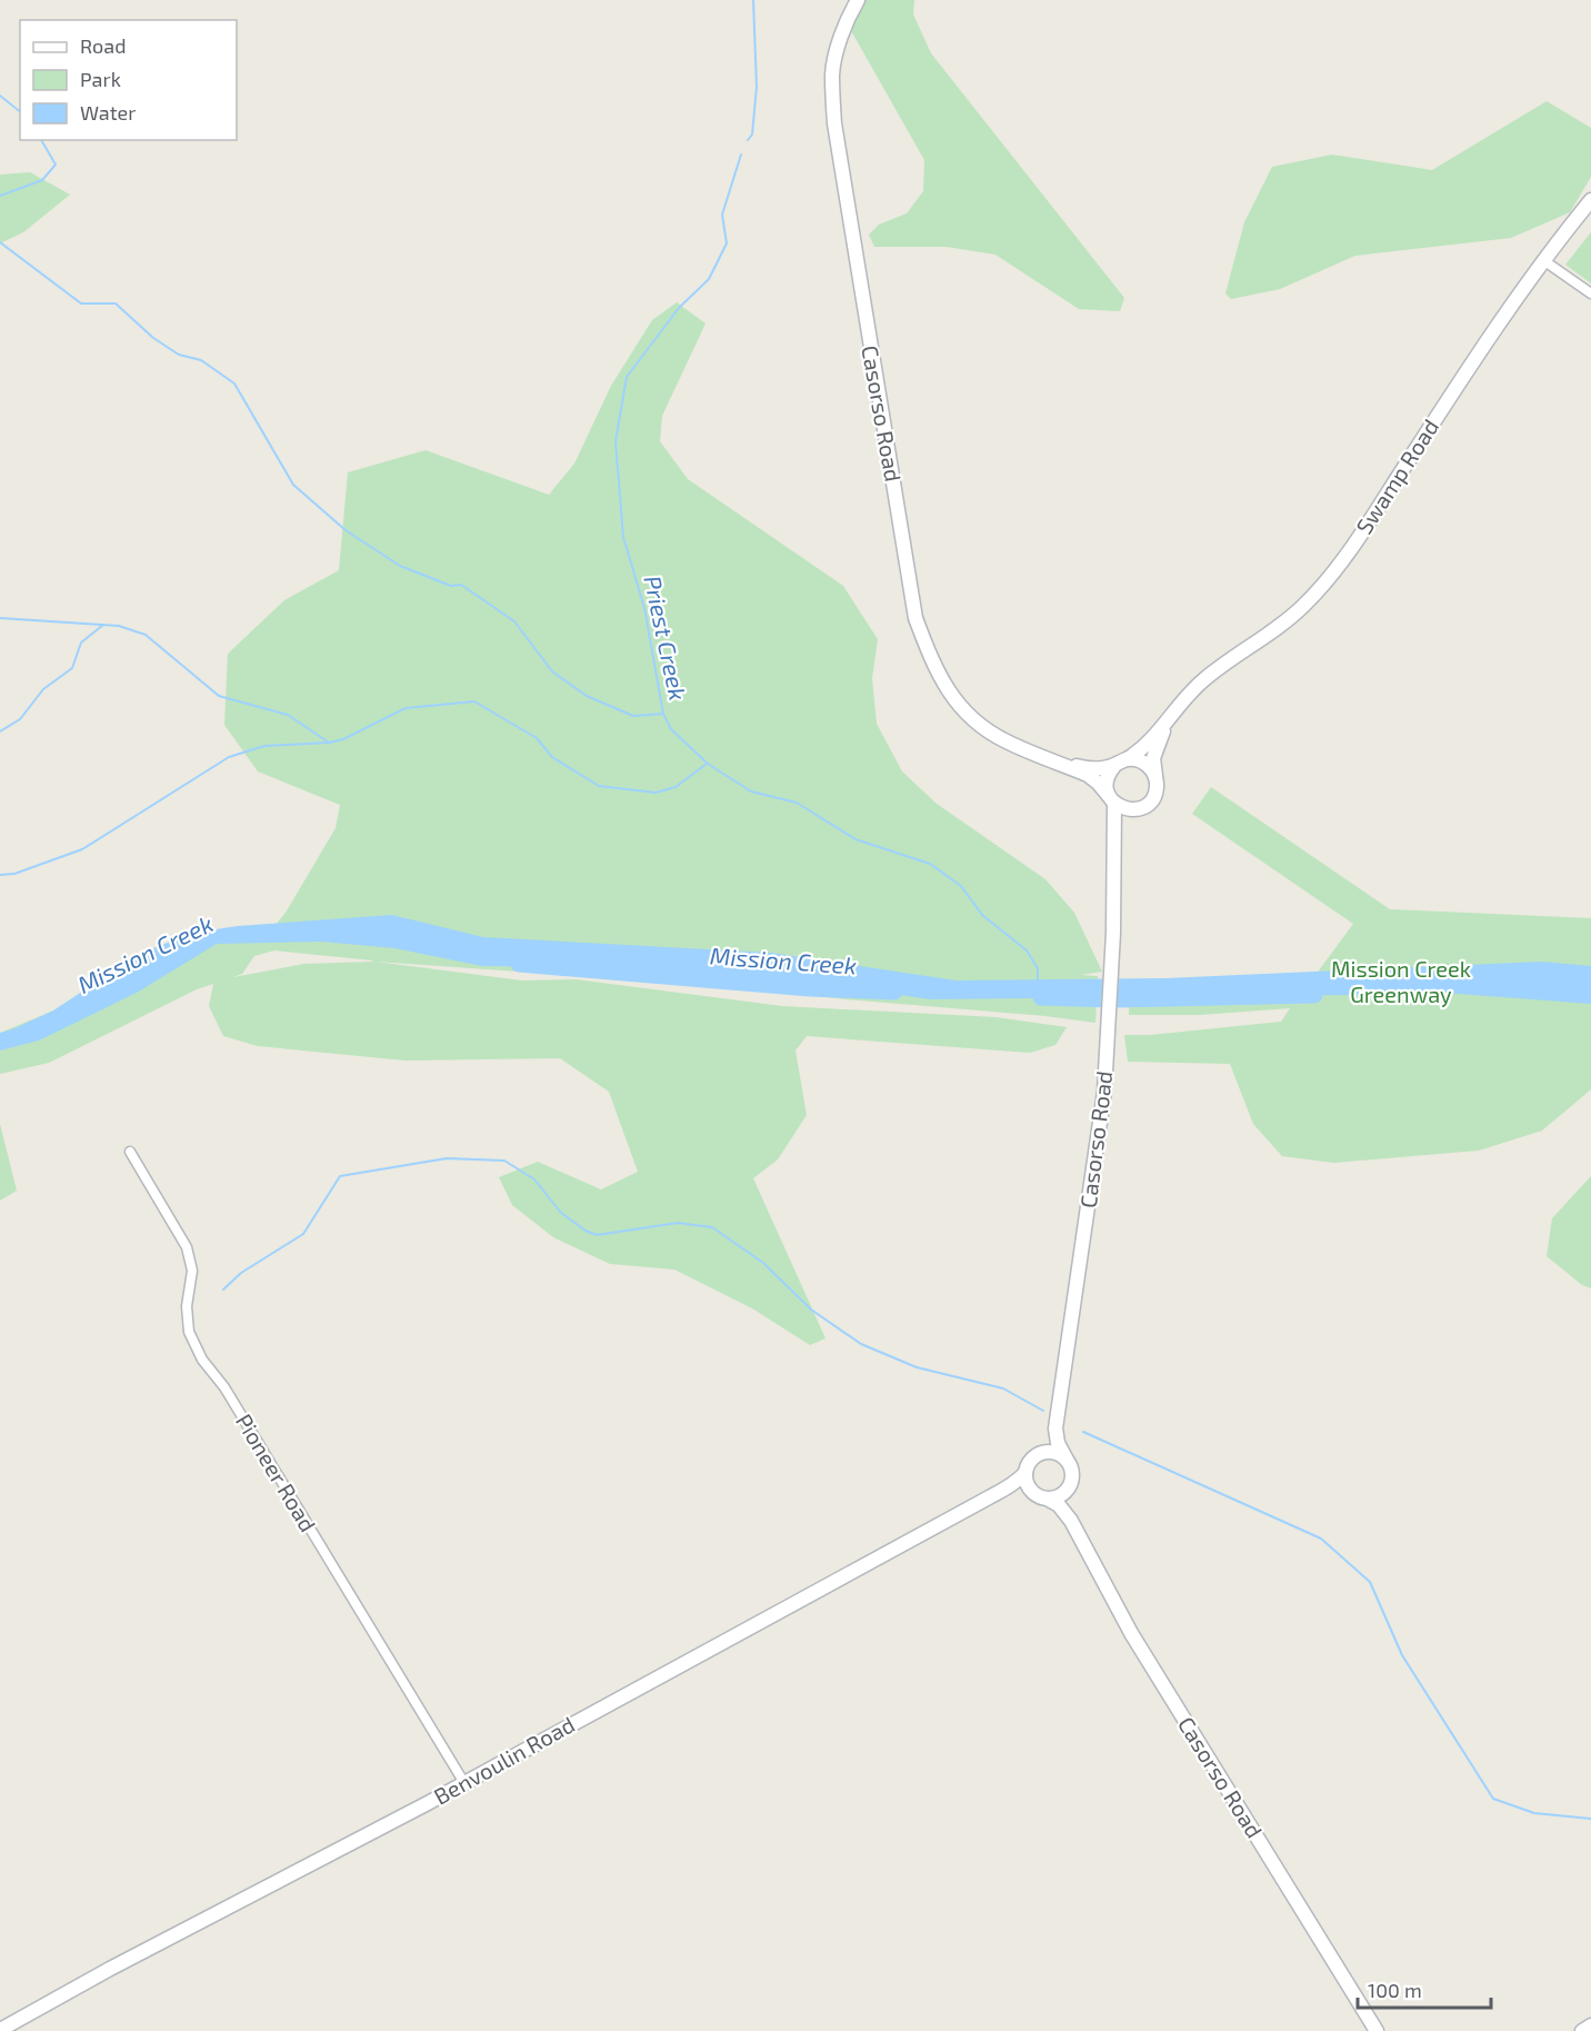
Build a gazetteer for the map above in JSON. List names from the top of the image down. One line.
{"streets":{"main road":["Casorso Road","Swamp Road","Benvoulin Road"],"street":["Pioneer Road"]},"crossings":[["Casorso Road","Swamp Road"],["Casorso Road","Benvoulin Road"],["Pioneer Road","Benvoulin Road"]],"water":["Priest Creek","Mission Creek"],"parks":["Mission Creek Greenway"],"legend":["Road","Park","Water"],"scale_bar":"100 m"}
